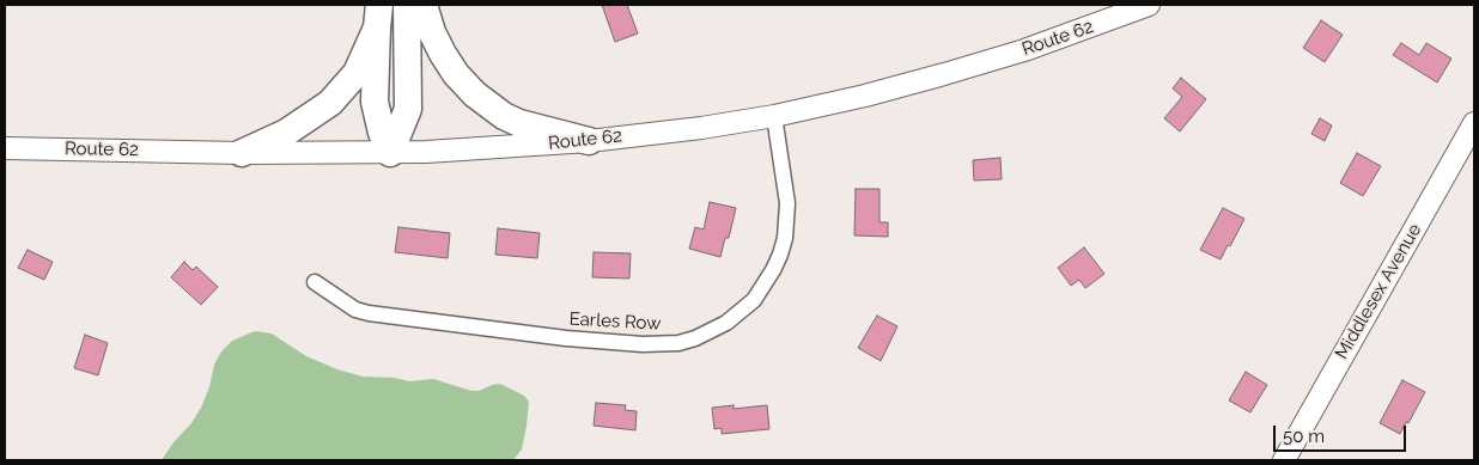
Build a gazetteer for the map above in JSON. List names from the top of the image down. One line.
{"streets":{"main road":["Route 62","Middlesex Avenue"],"street":["Earles Row"]},"crossings":[["Route 62","Earles Row"]],"scale_bar":"50 m"}
